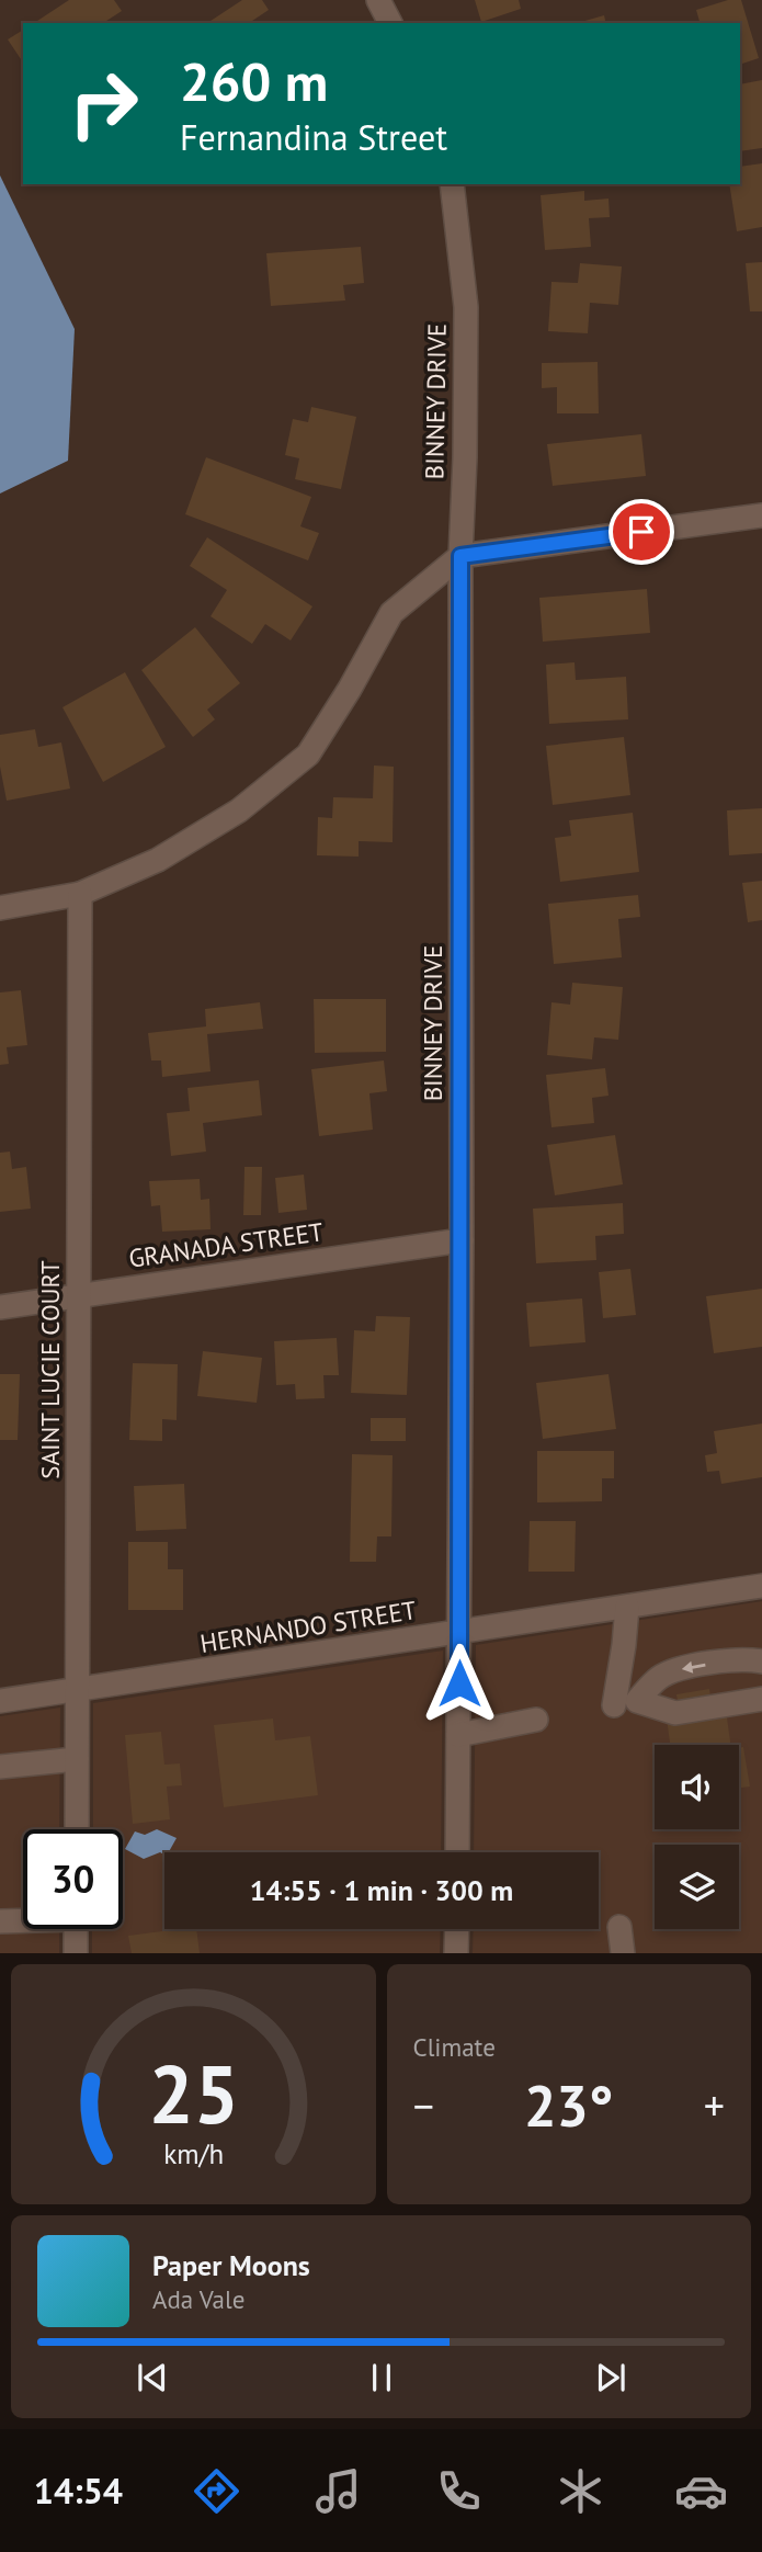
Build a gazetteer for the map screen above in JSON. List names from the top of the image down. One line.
{"streets":{"street":["BINNEY DRIVE","GRANADA STREET","SAINT LUCIE COURT","HERNANDO STREET"]},"crossings":[["BINNEY DRIVE","GRANADA STREET"],["BINNEY DRIVE","HERNANDO STREET"],["GRANADA STREET","SAINT LUCIE COURT"],["SAINT LUCIE COURT","HERNANDO STREET"]],"page":{"turn":["260 m","Fernandina Street"],"limit":"30","trip":"14:55 · 1 min · 300 m","tile":"Climate","heat":["−","23°","+"],"song":["Paper Moons","Ada Vale"],"tabs":"14:54","gauge":["25","km/h"]}}
